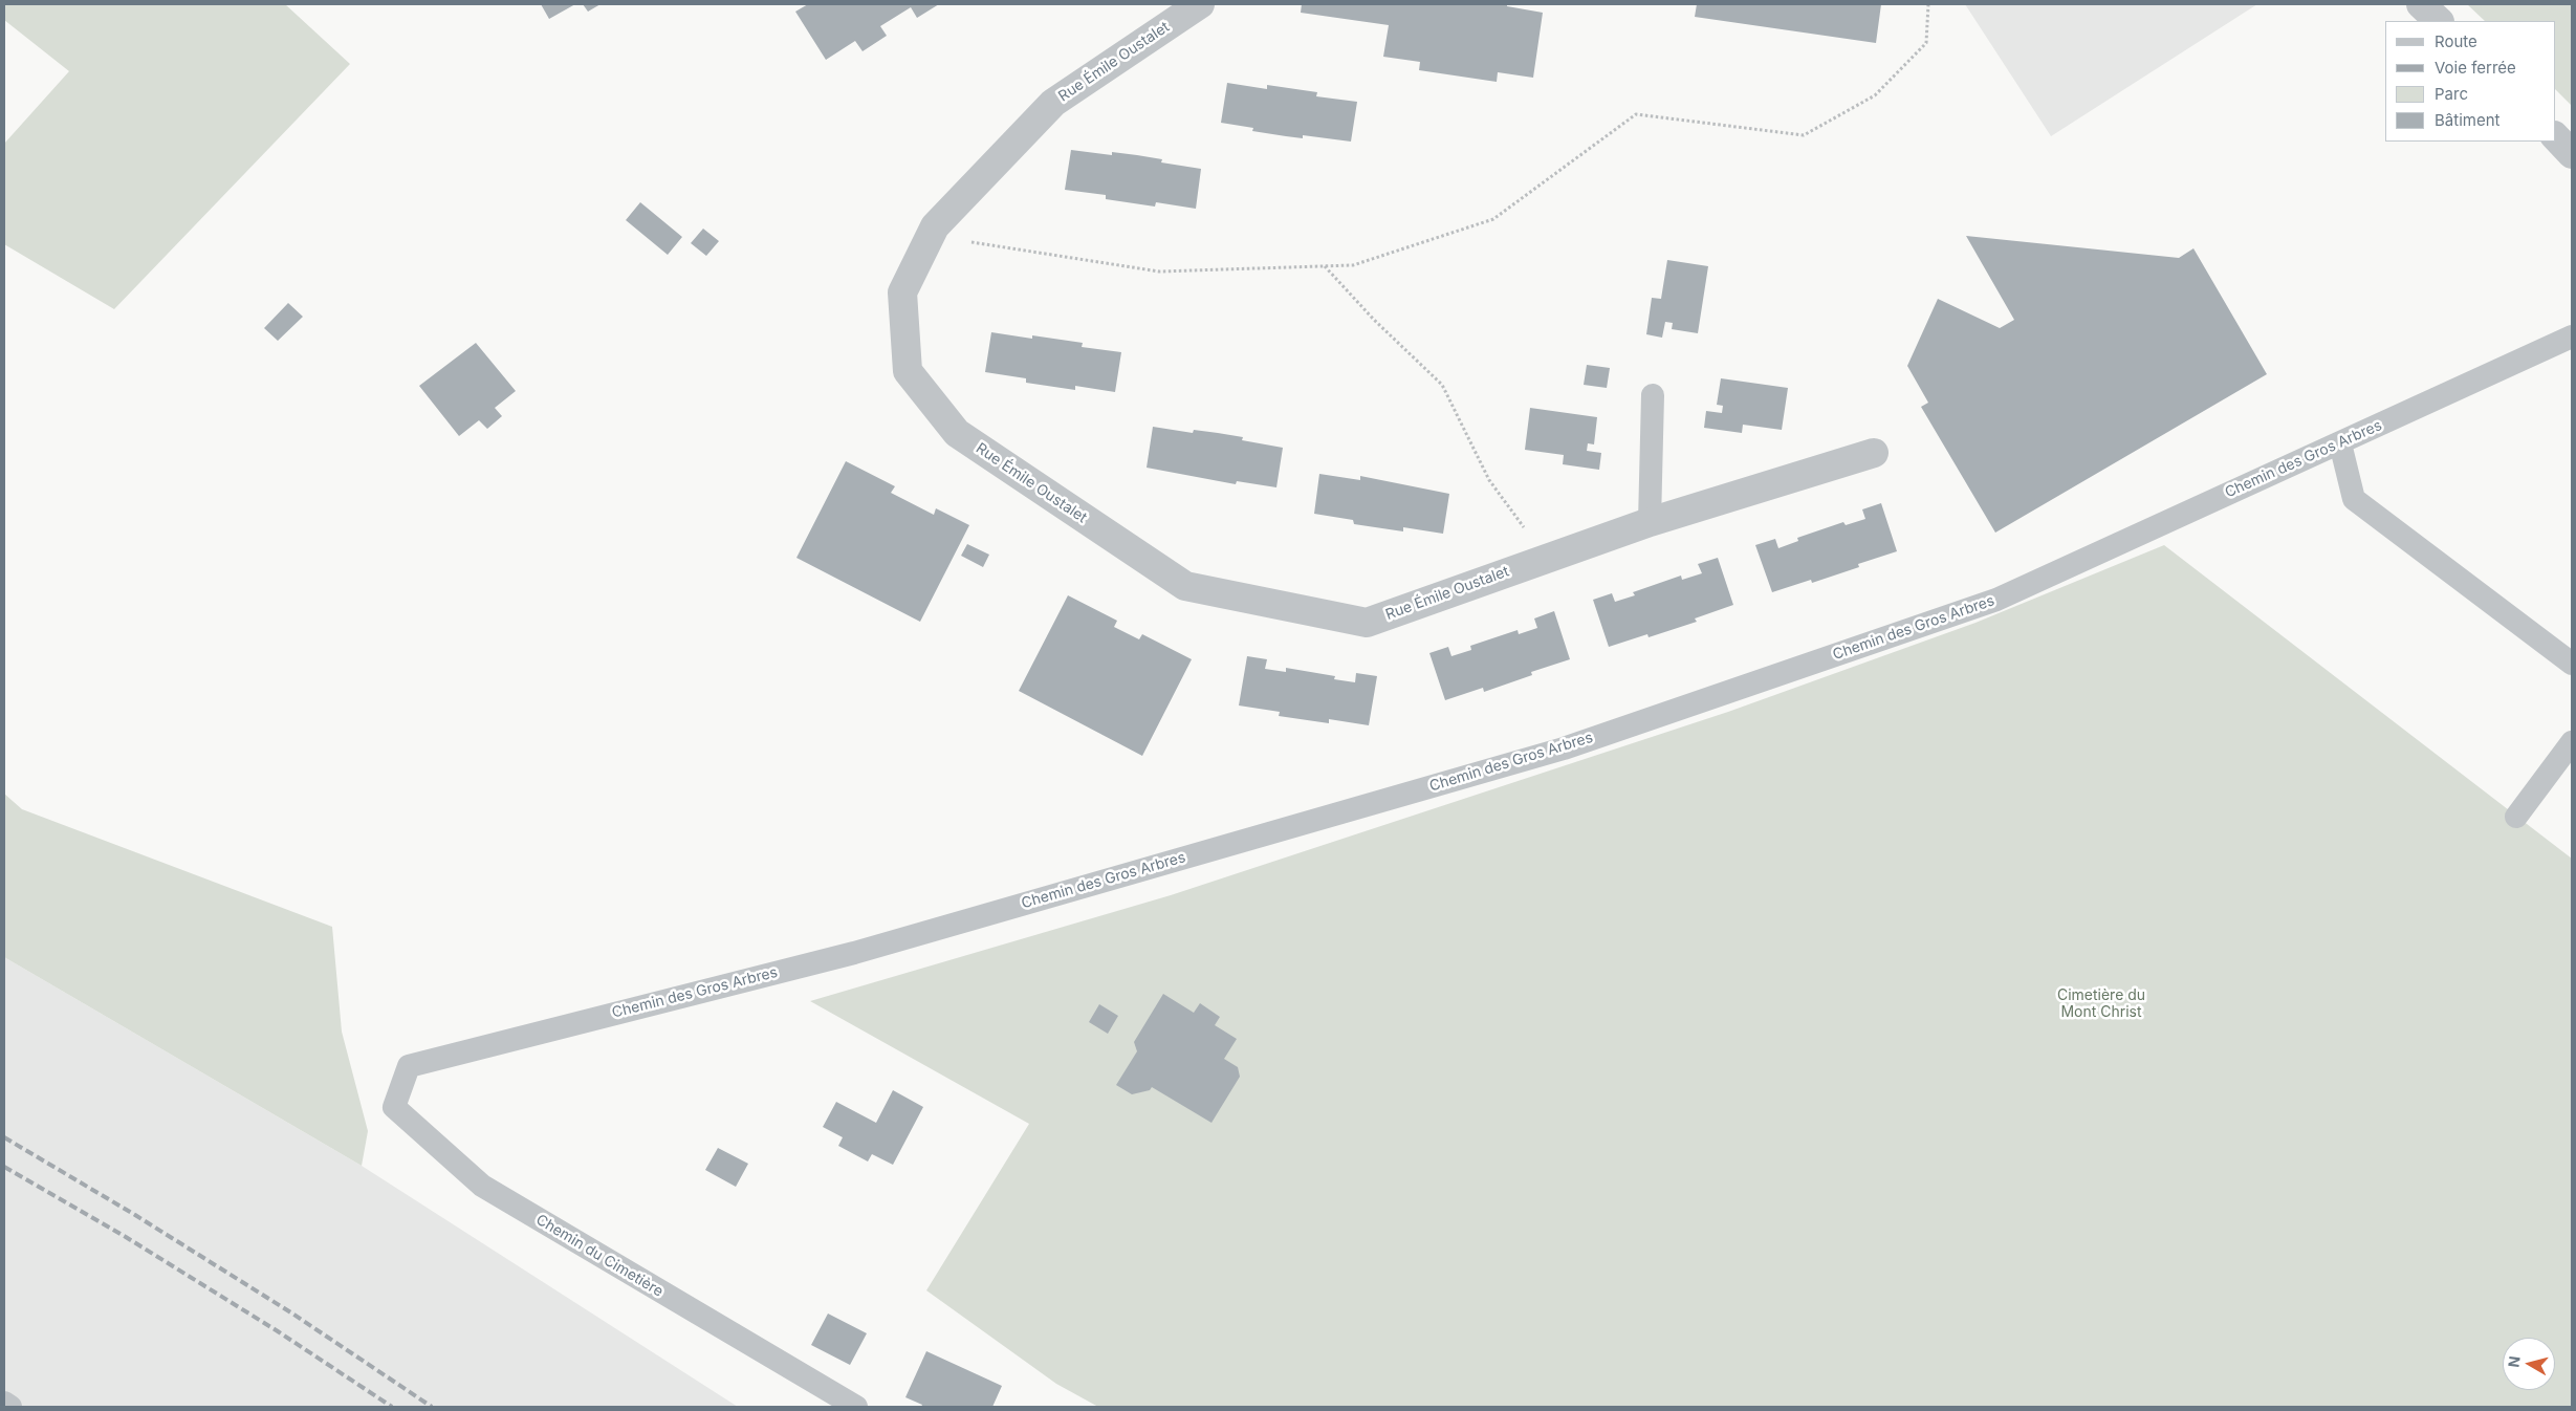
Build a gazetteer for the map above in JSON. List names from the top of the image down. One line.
{"streets":{"street":["Rue Émile Oustalet"],"lane":["Chemin des Gros Arbres","Chemin du Cimetière"]},"crossings":[["Chemin des Gros Arbres","Chemin du Cimetière"]],"parks":["Cimetière du Mont Christ"],"legend":["Route","Voie ferrée","Parc","Bâtiment"],"north":"left"}
